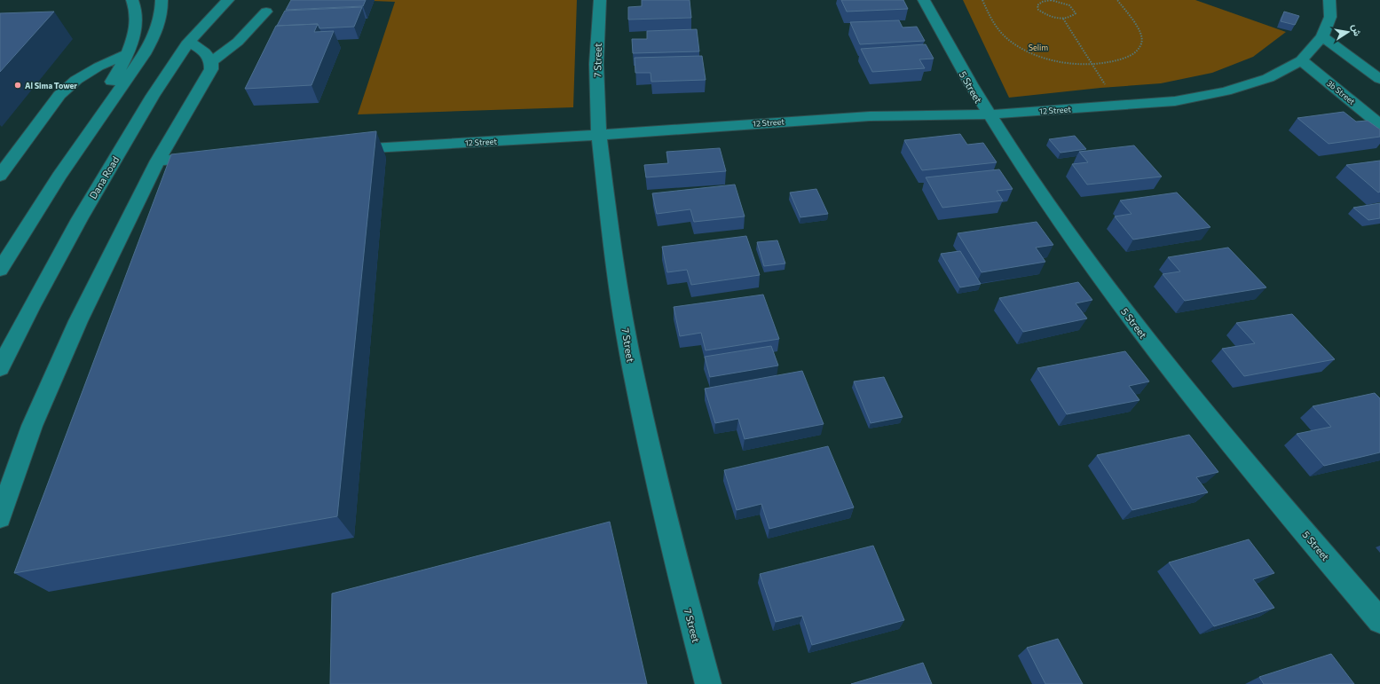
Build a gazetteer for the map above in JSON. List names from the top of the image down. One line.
{"streets":{"street":["7 Street","5 Street","3b Street","12 Street","Dana Road"]},"crossings":[["7 Street","12 Street"],["5 Street","12 Street"],["3b Street","12 Street"]],"parks":["Selim"],"places":["Al Sima Tower"],"north":"right"}
